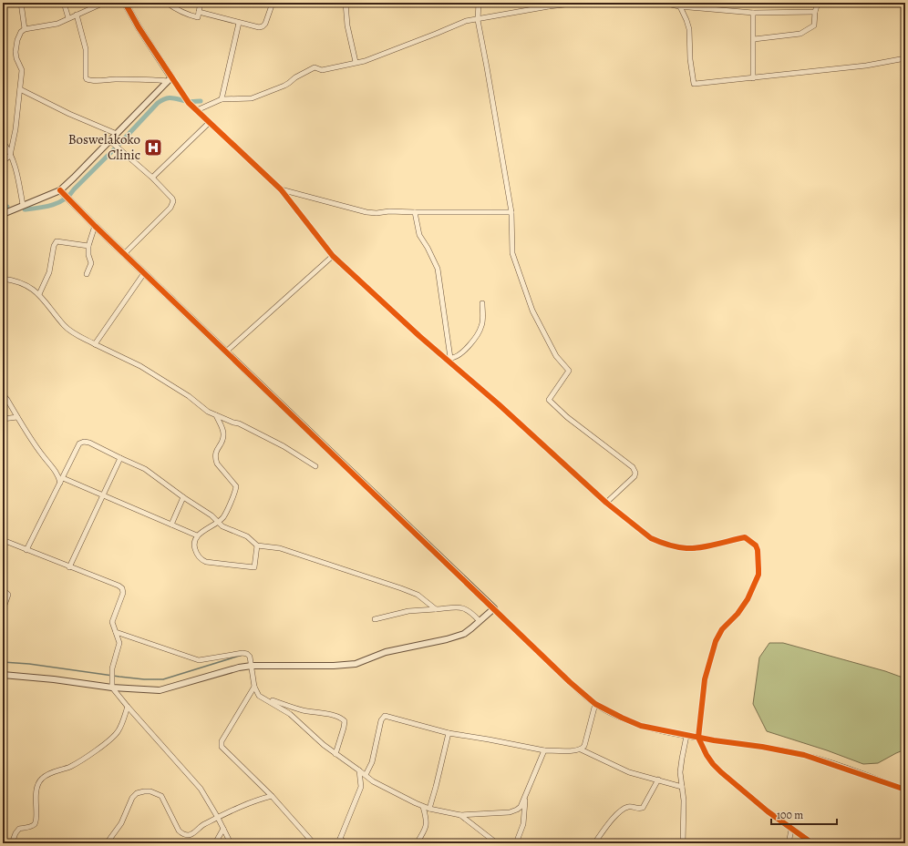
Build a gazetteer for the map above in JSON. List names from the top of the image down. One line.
{"places":{"hospital":["Boswelakoko Clinic"]},"scale_bar":"100 m"}
